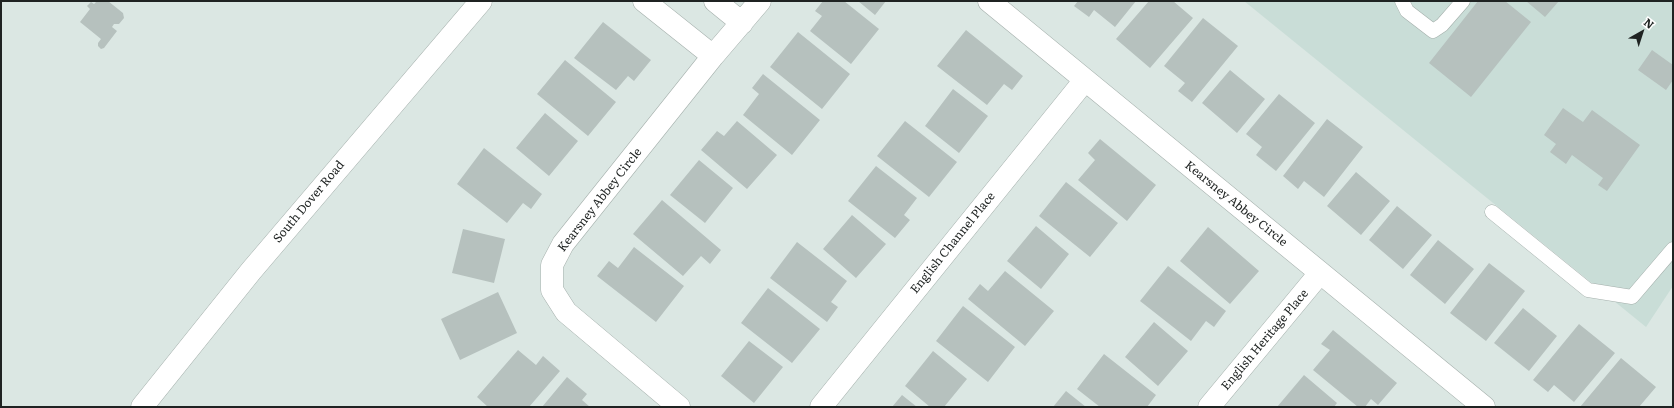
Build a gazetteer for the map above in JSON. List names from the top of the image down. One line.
{"streets":{"street":["Kearsney Abbey Circle","South Dover Road","English Channel Place","English Heritage Place"]},"crossings":[["Kearsney Abbey Circle","English Channel Place"],["Kearsney Abbey Circle","English Heritage Place"]],"north":"top right"}
